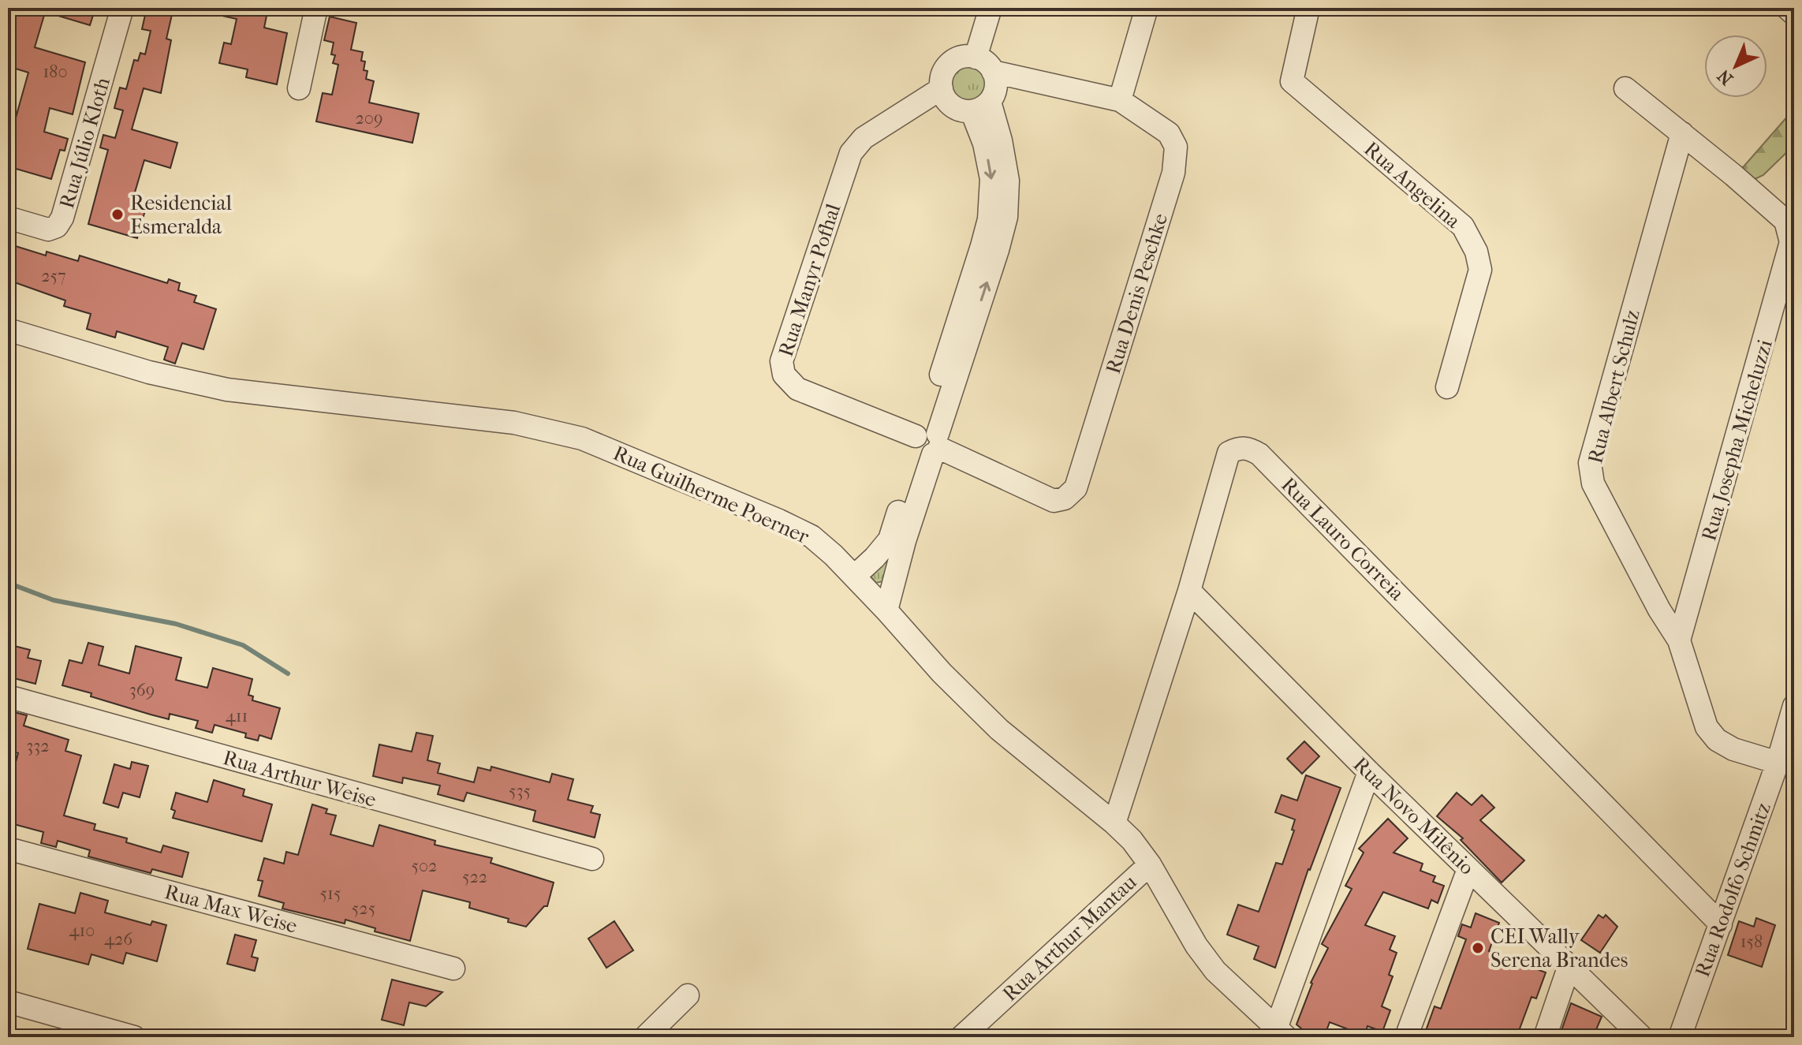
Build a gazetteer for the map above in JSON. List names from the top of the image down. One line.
{"streets":{"street":["Rua Júlio Kloth","Rua Angelina","Rua Manyr Pofhal","Rua Denis Peschke","Rua Albert Schulz","Rua Josepha Micheluzzi","Rua Guilherme Poerner","Rua Lauro Correia","Rua Arthur Weise","Rua Novo Milênio","Rua Rodolfo Schmitz","Rua Max Weise","Rua Arthur Mantau"]},"crossings":[["Rua Manyr Pofhal","Rua Denis Peschke"],["Rua Albert Schulz","Rua Josepha Micheluzzi"],["Rua Albert Schulz","Rua Rodolfo Schmitz"],["Rua Guilherme Poerner","Rua Lauro Correia"],["Rua Guilherme Poerner","Rua Arthur Mantau"],["Rua Lauro Correia","Rua Novo Milênio"],["Rua Lauro Correia","Rua Rodolfo Schmitz"]],"places":["Residencial Esmeralda","CEI Wally Serena Brandes"],"house_numbers":["180","209","257","369","411","332","535","502","522","515","525","410","426","158"],"north":"bottom left"}
